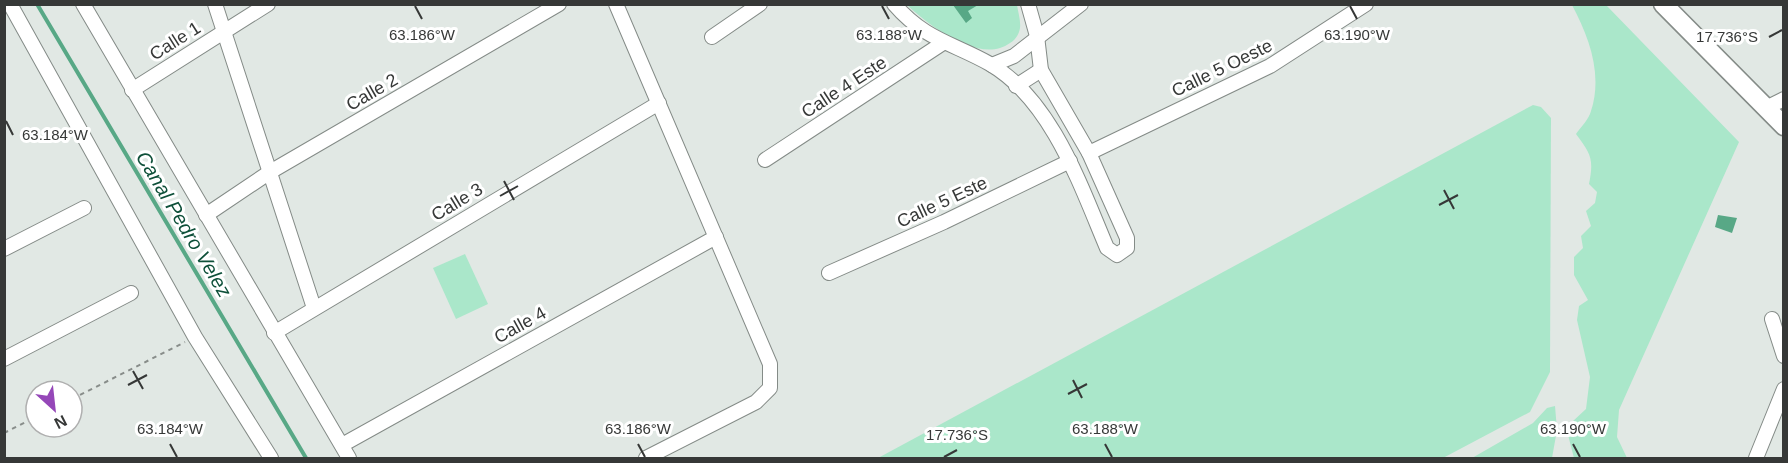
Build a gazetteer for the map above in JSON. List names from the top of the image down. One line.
{"streets":{"street":["Calle 1","Calle 5 Oeste","Calle 4 Este","Calle 2","Calle 3","Calle 5 Este","Calle 4"]},"water":["Canal Pedro Velez"],"north":"bottom right","coordinates":["63.186°W","63.188°W","63.190°W","17.736°S","63.184°W"]}
